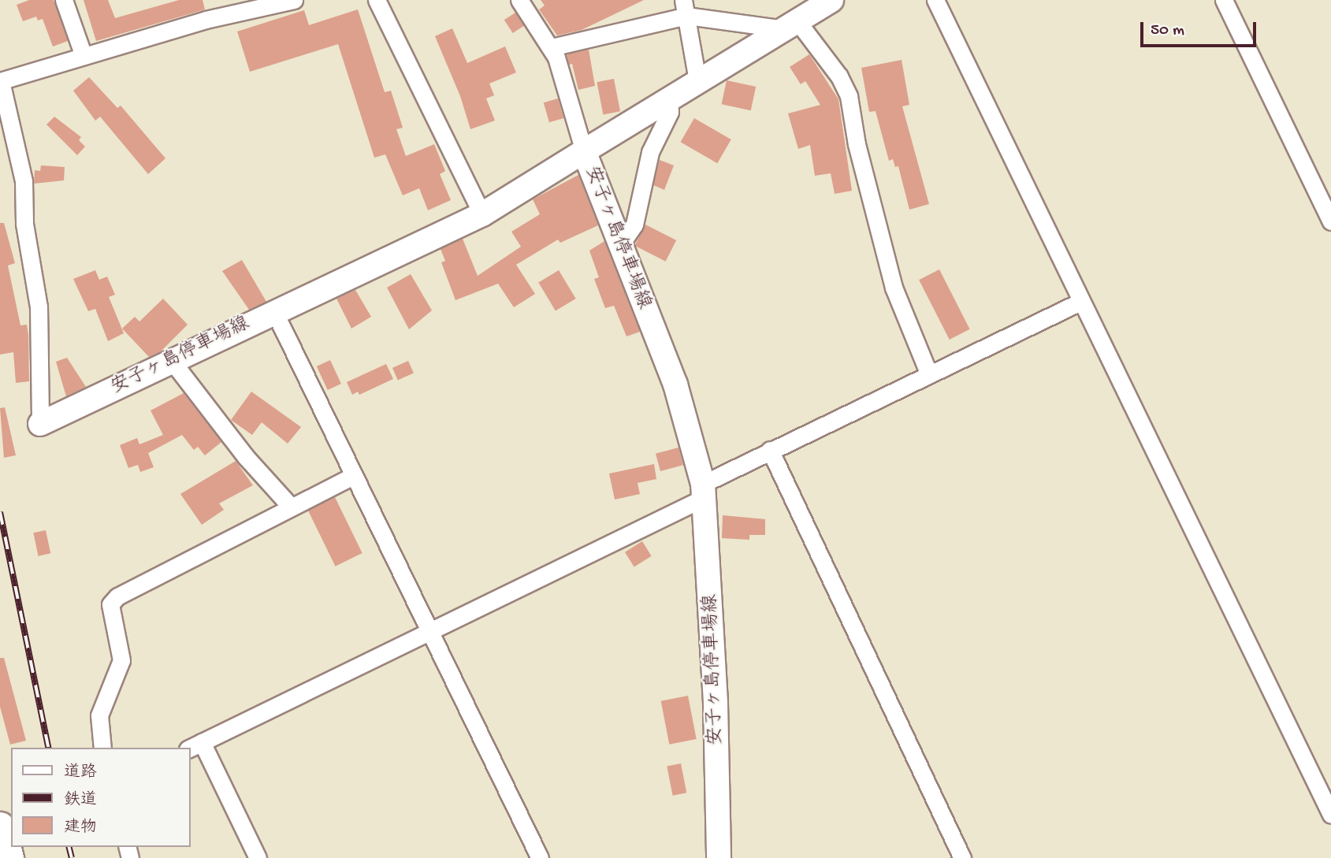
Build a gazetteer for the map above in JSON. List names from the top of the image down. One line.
{"streets":{"main road":["安子ヶ島停車場線"]},"legend":["道路","鉄道","建物"],"scale_bar":"50 m"}
